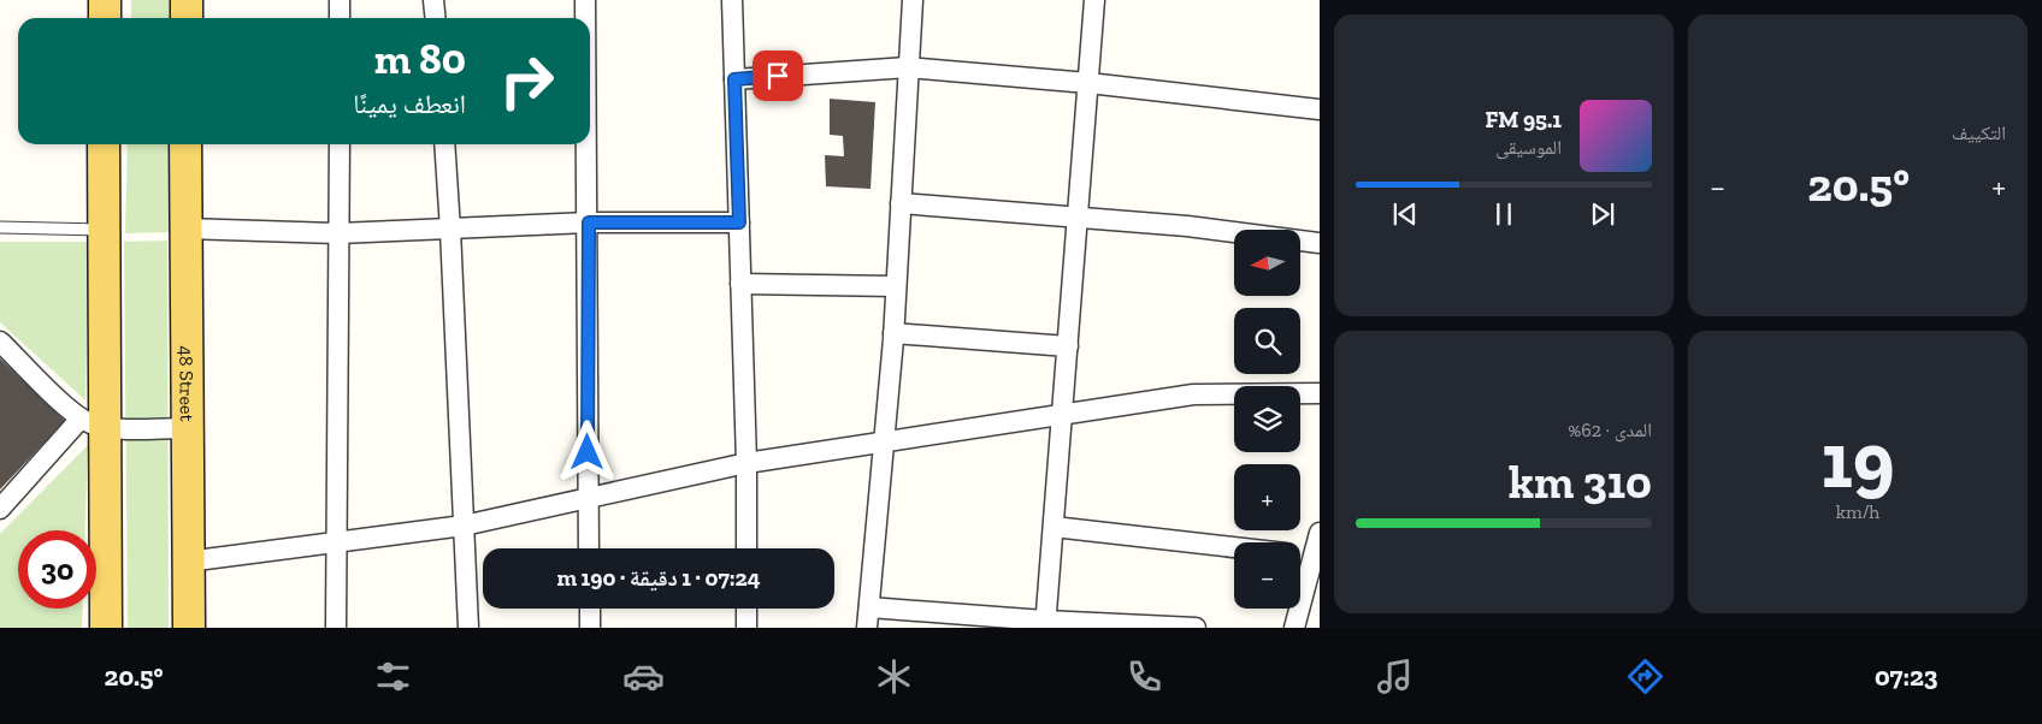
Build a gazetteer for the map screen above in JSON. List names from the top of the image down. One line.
{"streets":{"main road":["48 Street"]},"north":"left","page":{"tile":["التكييف",["19","km/h"],["المدى · 62%","310 km"]],"turn":["80 m","انعطف يمينًا"],"song":["95.1 FM","الموسيقى"],"heat":["−","20.5°","+"],"map_buttons":["+","−"],"limit":"30","trip":"07:24 · 1 دقيقة · 190 m","tabs":["07:23","20.5°"]}}
